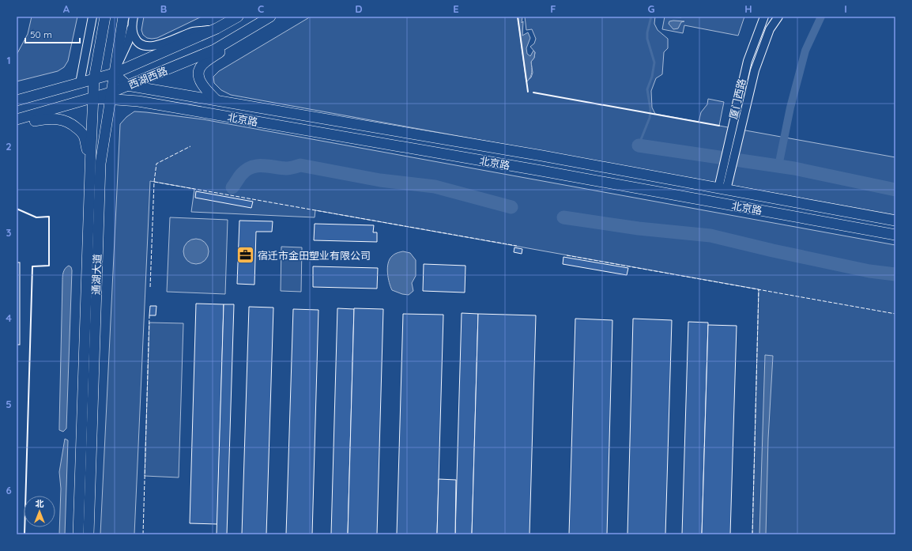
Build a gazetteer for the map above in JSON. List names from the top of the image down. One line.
{"streets":{"main road":["西湖西路","北京路","通湖大道"],"street":["厦门西路"]},"crossings":[["西湖西路","北京路"],["西湖西路","通湖大道"],["厦门西路","北京路"],["北京路","通湖大道"]],"places":{"office":["宿迁市金田塑业有限公司"]},"scale_bar":"50 m","north":"top","grid":{"columns":["A","B","C","D","E","F","G","H","I"],"rows":["1","2","3","4","5","6"]}}
